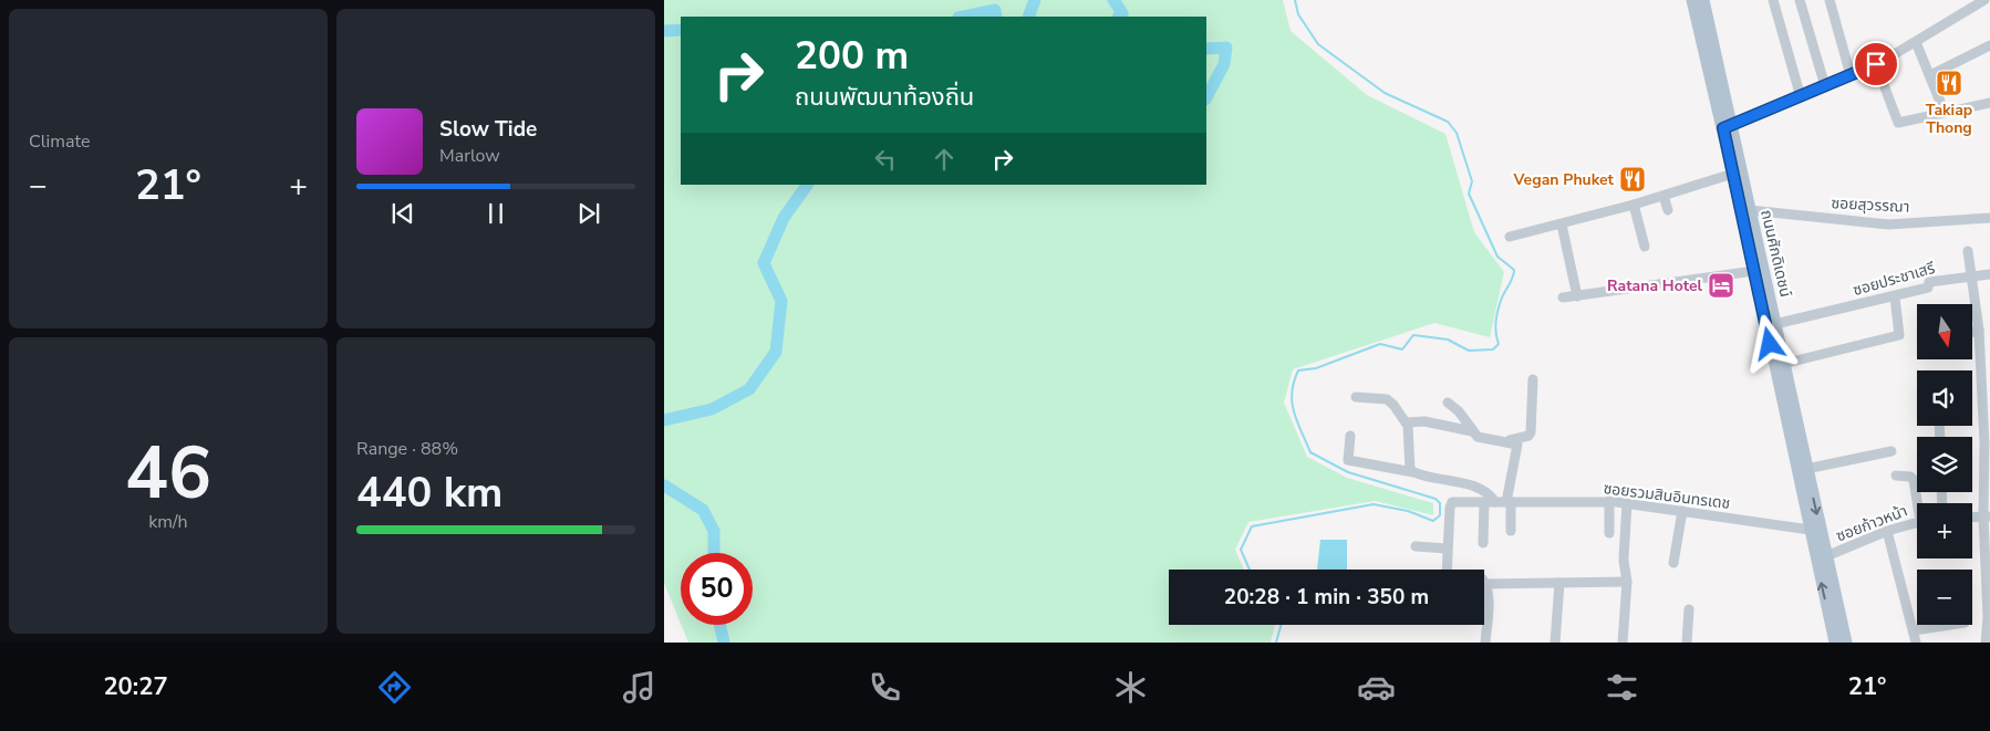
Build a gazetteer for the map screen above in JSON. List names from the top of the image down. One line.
{"streets":{"main road":["ถนนศักดิเดชน์"],"street":["ซอยสุวรรณา","ซอยประชาเสรี","ซอยรวมสินอินทรเดช","ซอยก้าวหน้า"]},"crossings":[["ซอยสุวรรณา","ถนนศักดิเดชน์"],["ถนนศักดิเดชน์","ซอยประชาเสรี"],["ถนนศักดิเดชน์","ซอยรวมสินอินทรเดช"],["ถนนศักดิเดชน์","ซอยก้าวหน้า"]],"places":{"restaurant":["Takiap Thong","Vegan Phuket"],"hotel":["Ratana Hotel"]},"north":"bottom","page":{"tile":["Climate",["46","km/h"],["Range · 88%","440 km"]],"turn":["200 m","ถนนพัฒนาท้องถิ่น"],"song":["Slow Tide","Marlow"],"heat":["−","21°","+"],"map_buttons":["+","−"],"limit":"50","trip":"20:28 · 1 min · 350 m","tabs":["20:27","21°"]}}
